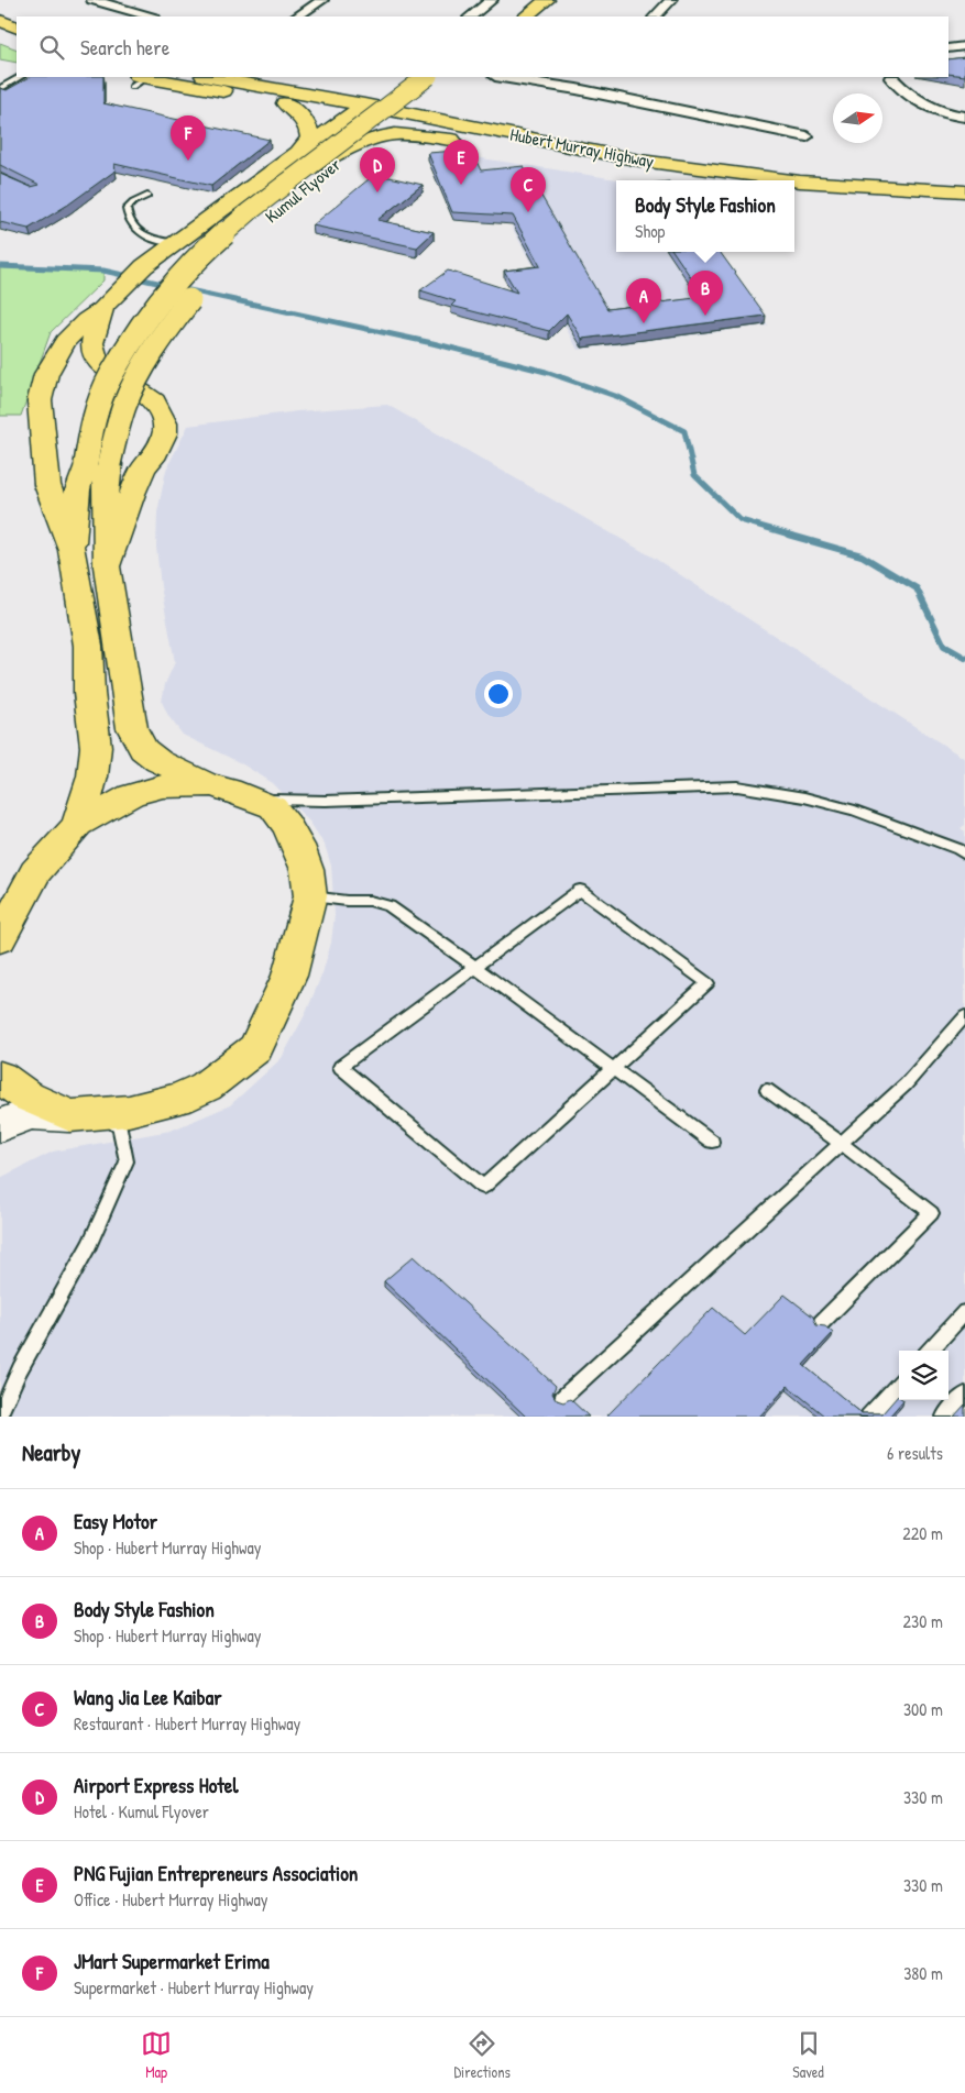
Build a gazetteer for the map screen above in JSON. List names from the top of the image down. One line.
{"streets":{"highway":["Hubert Murray Highway","Kumul Flyover"]},"north":"right","page":{"search":"Search here","pins":["F","E","D","C","B","A"],"popup":["Body Style Fashion","Shop"],"heading":["Nearby","6 results"],"list":[{"mark":"A","name":"Easy Motor","note":"Shop · Hubert Murray Highway","value":"220 m"},{"mark":"B","name":"Body Style Fashion","note":"Shop · Hubert Murray Highway","value":"230 m"},{"mark":"C","name":"Wang Jia Lee Kaibar","note":"Restaurant · Hubert Murray Highway","value":"300 m"},{"mark":"D","name":"Airport Express Hotel","note":"Hotel · Kumul Flyover","value":"330 m"},{"mark":"E","name":"PNG Fujian Entrepreneurs Association","note":"Office · Hubert Murray Highway","value":"330 m"},{"mark":"F","name":"JMart Supermarket Erima","note":"Supermarket · Hubert Murray Highway","value":"380 m"}],"nav":["Map","Directions","Saved"]}}
